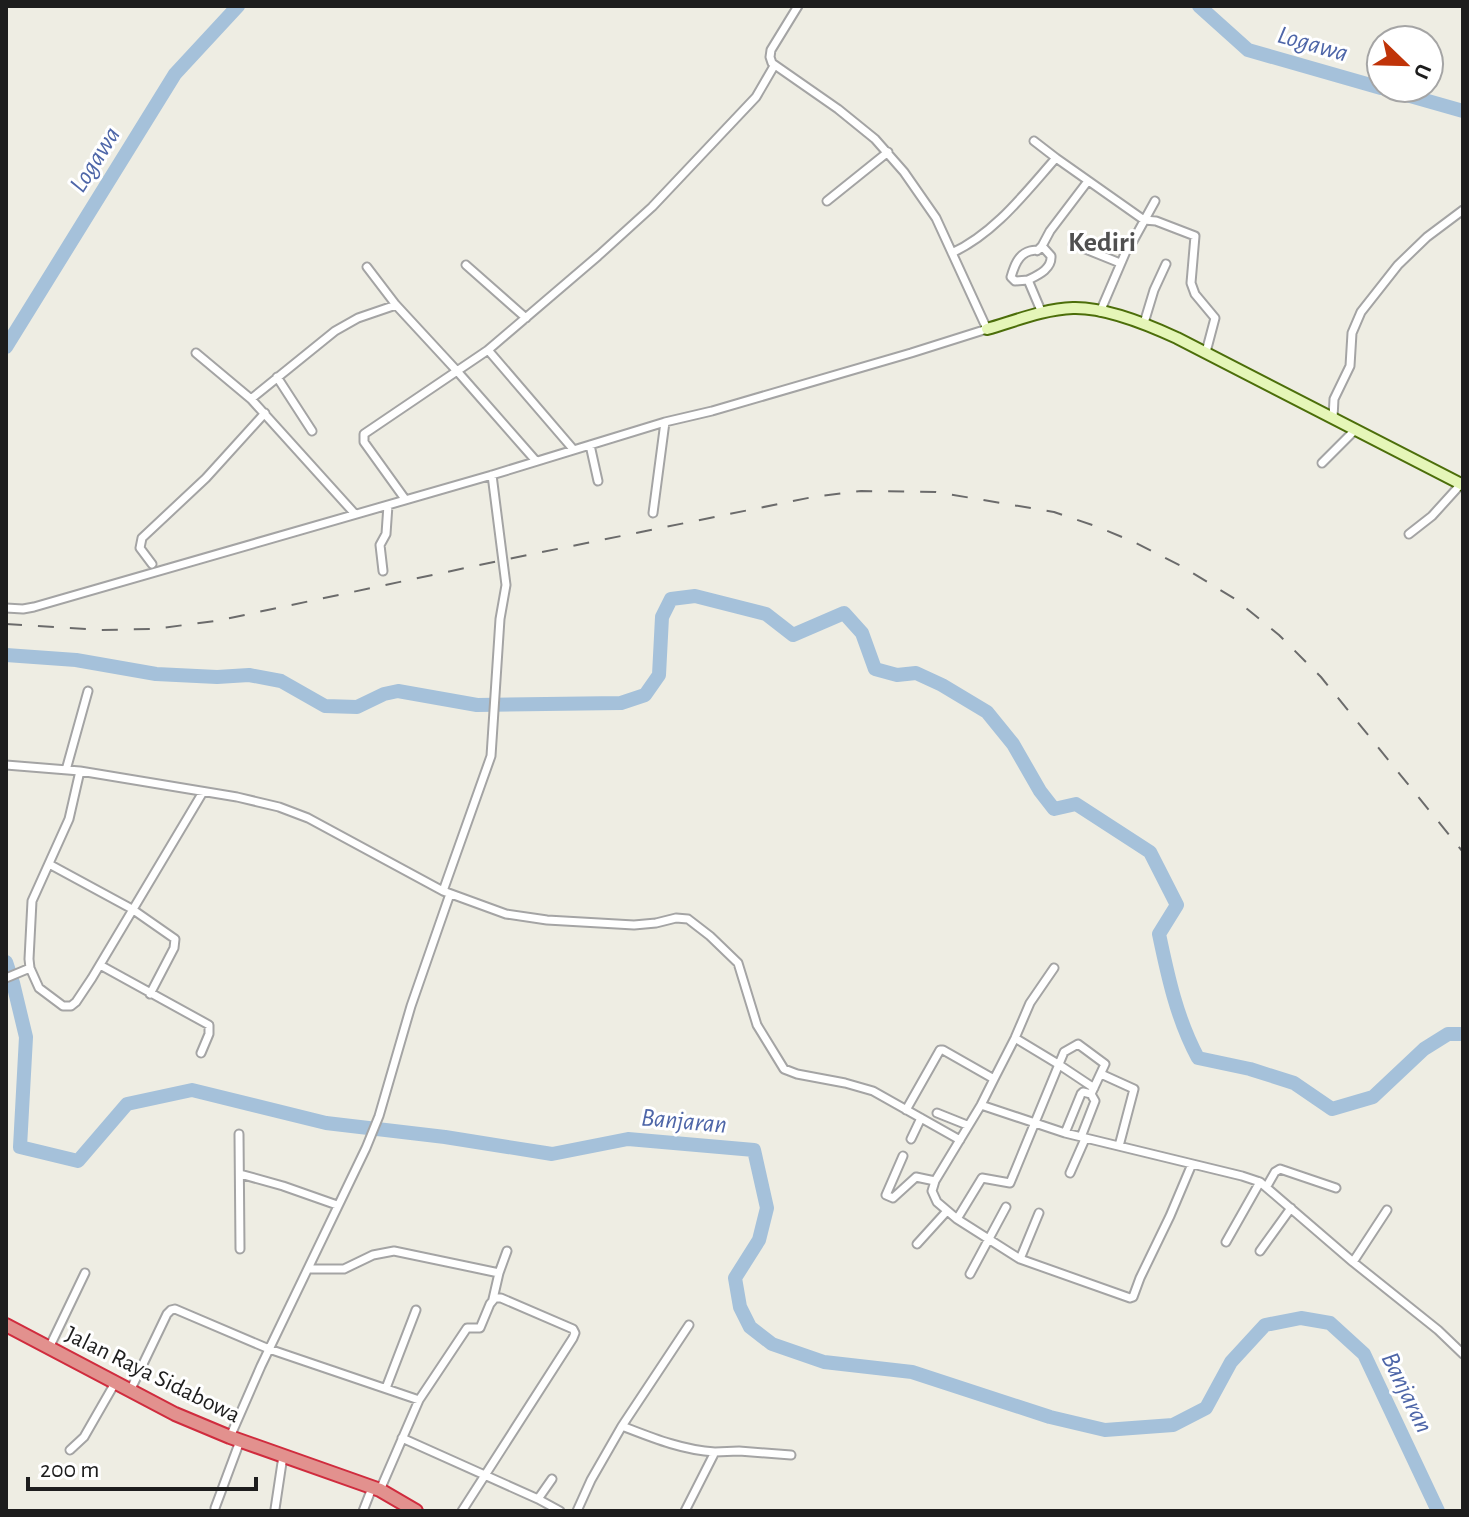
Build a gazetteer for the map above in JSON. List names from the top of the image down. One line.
{"streets":{"highway":["Jalan Raya Sidabowa"]},"districts":["Kediri"],"water":["Logawa","Banjaran"],"scale_bar":"200 m","north":"bottom right"}
